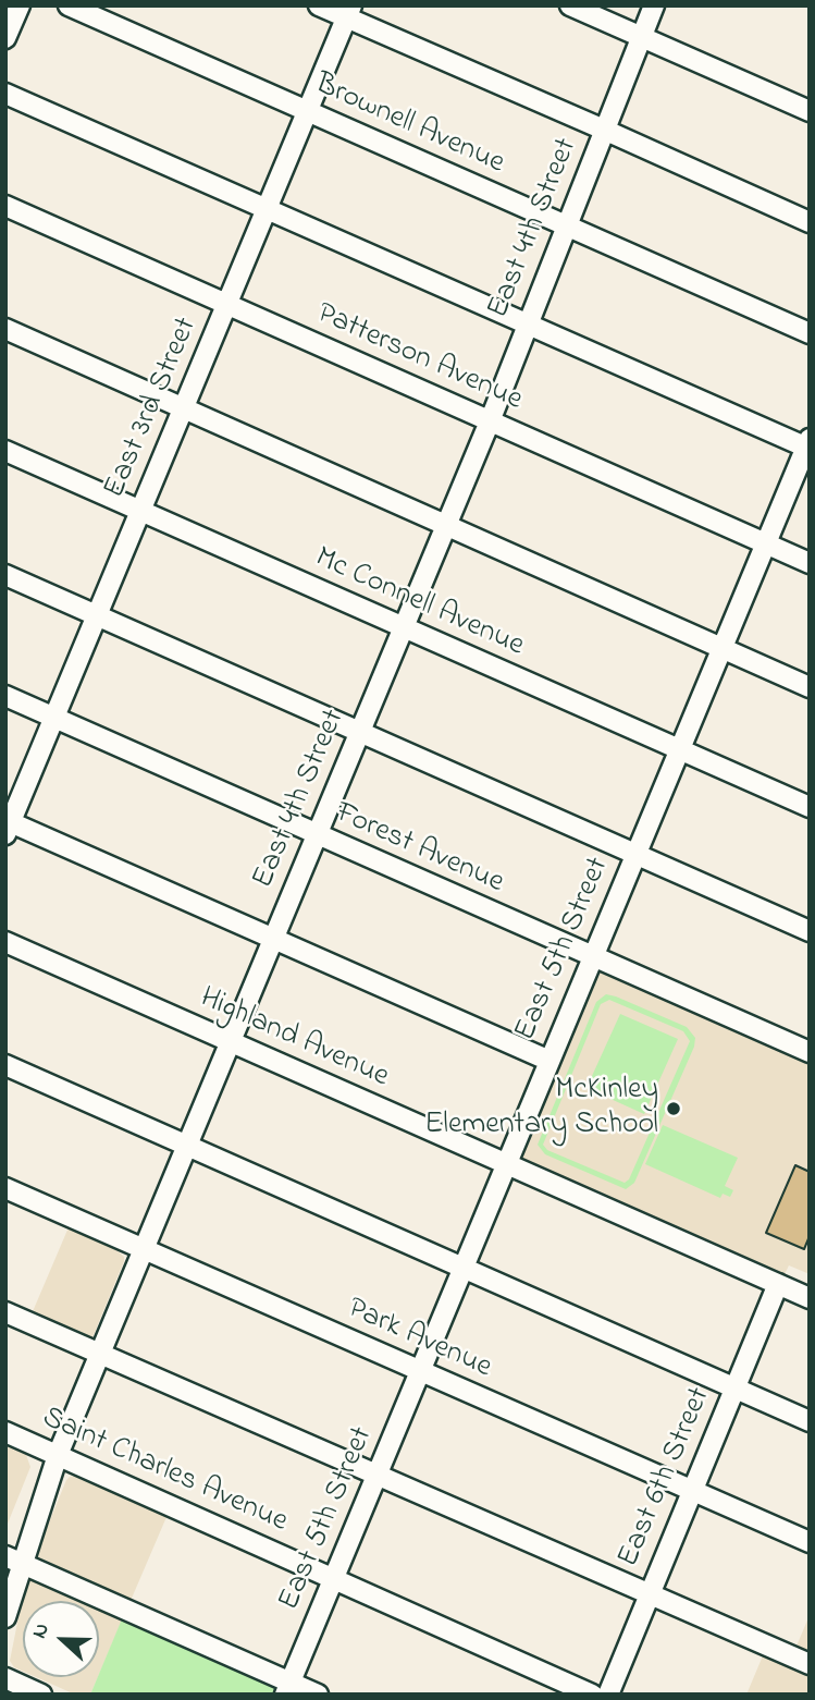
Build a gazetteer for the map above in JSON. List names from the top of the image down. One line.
{"streets":{"street":["Brownell Avenue","East 4th Street","Patterson Avenue","East 3rd Street","Mc Connell Avenue","Forest Avenue","East 5th Street","Highland Avenue","Park Avenue","Saint Charles Avenue","East 6th Street"]},"crossings":[["Brownell Avenue","East 4th Street"],["Brownell Avenue","East 3rd Street"],["East 4th Street","Patterson Avenue"],["East 4th Street","Mc Connell Avenue"],["East 4th Street","Forest Avenue"],["East 4th Street","Highland Avenue"],["East 4th Street","Park Avenue"],["East 4th Street","Saint Charles Avenue"],["Patterson Avenue","East 3rd Street"],["Patterson Avenue","East 5th Street"],["East 3rd Street","Mc Connell Avenue"],["East 3rd Street","Forest Avenue"],["Mc Connell Avenue","East 5th Street"],["Forest Avenue","East 5th Street"],["East 5th Street","Highland Avenue"],["East 5th Street","Park Avenue"],["East 5th Street","Saint Charles Avenue"],["Highland Avenue","East 6th Street"],["Park Avenue","East 6th Street"]],"places":["McKinley Elementary School"],"north":"left"}
